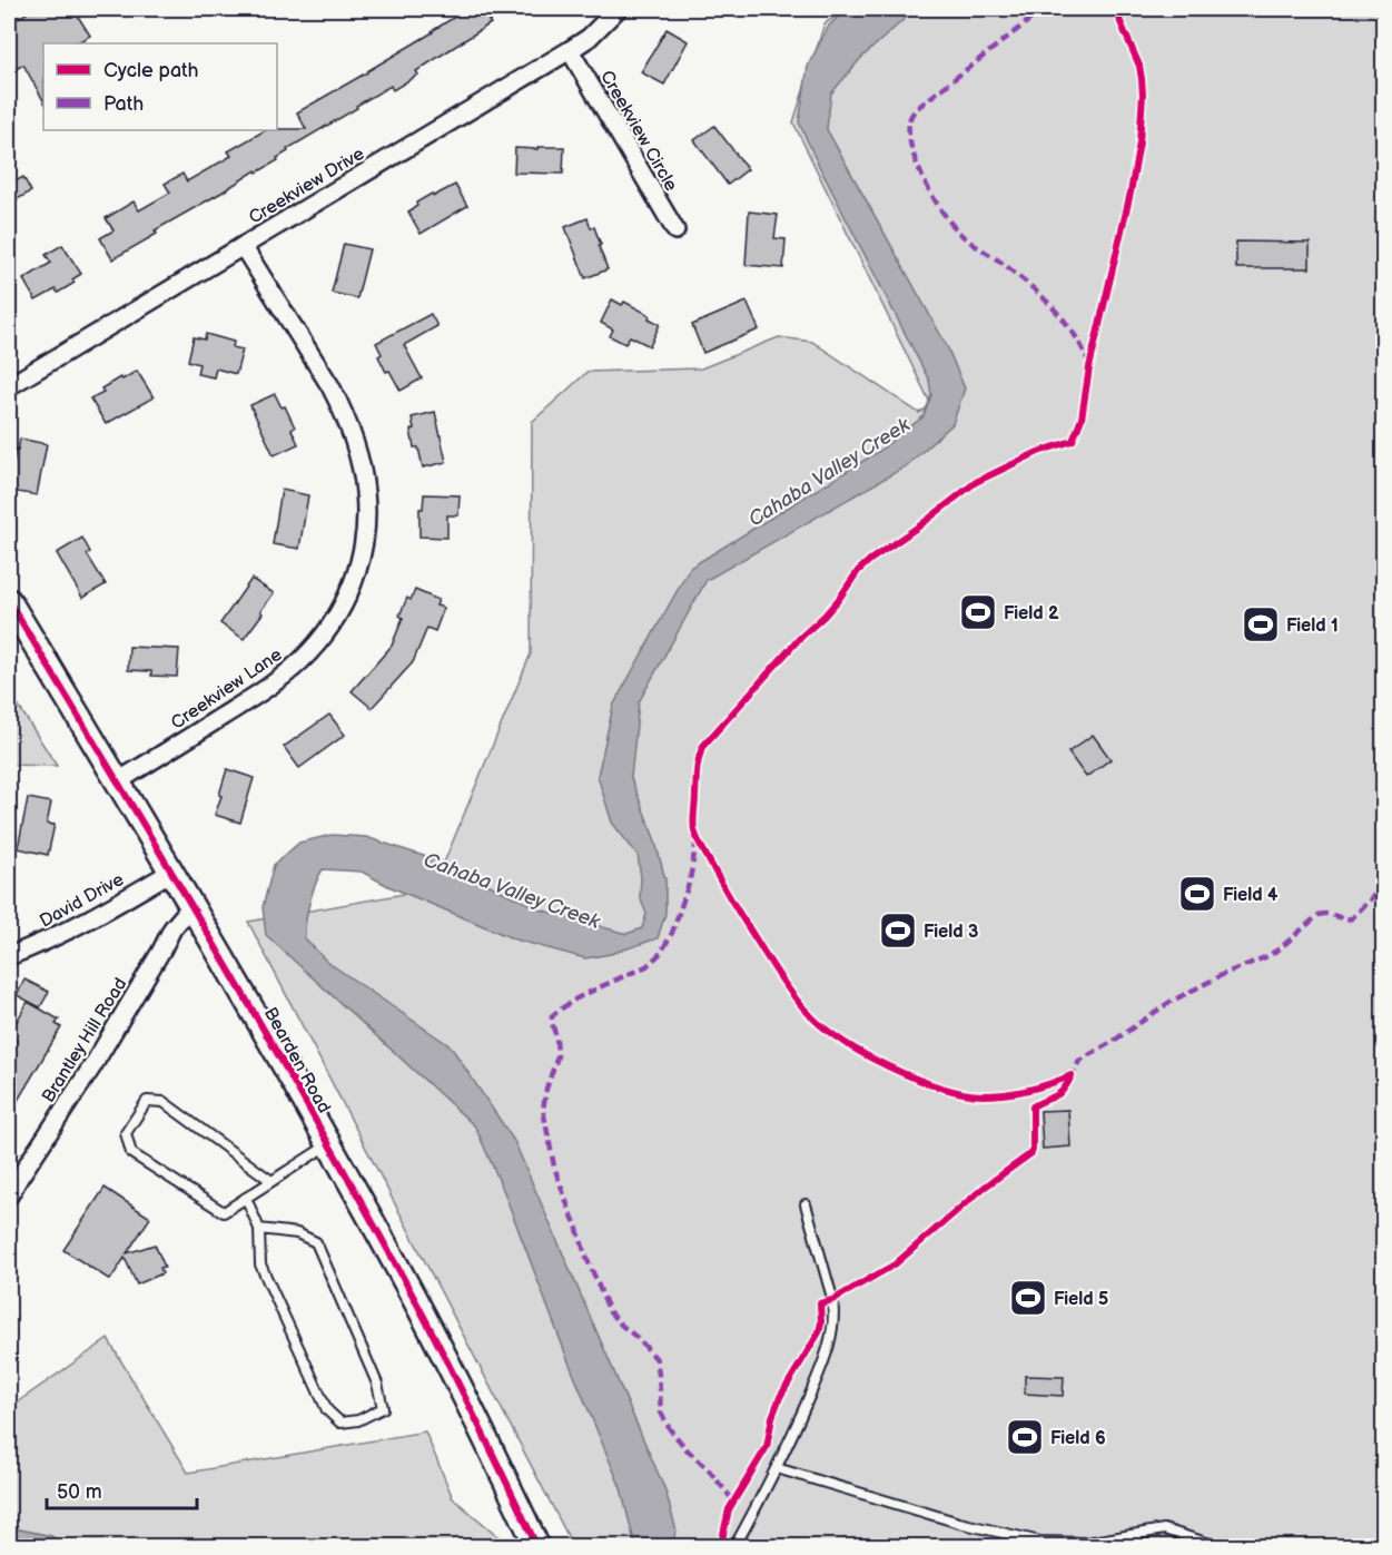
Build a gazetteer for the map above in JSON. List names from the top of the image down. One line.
{"streets":{"street":["Creekview Circle","Creekview Drive","Creekview Lane","David Drive","Brantley Hill Road","Bearden Road"]},"crossings":[["Creekview Circle","Creekview Drive"],["Creekview Drive","Creekview Lane"],["Creekview Lane","Bearden Road"],["David Drive","Bearden Road"],["Brantley Hill Road","Bearden Road"]],"water":["Cahaba Valley Creek"],"places":{"sports":["Field 2","Field 1","Field 4","Field 3","Field 5","Field 6"]},"legend":["Cycle path","Path"],"scale_bar":"50 m"}
